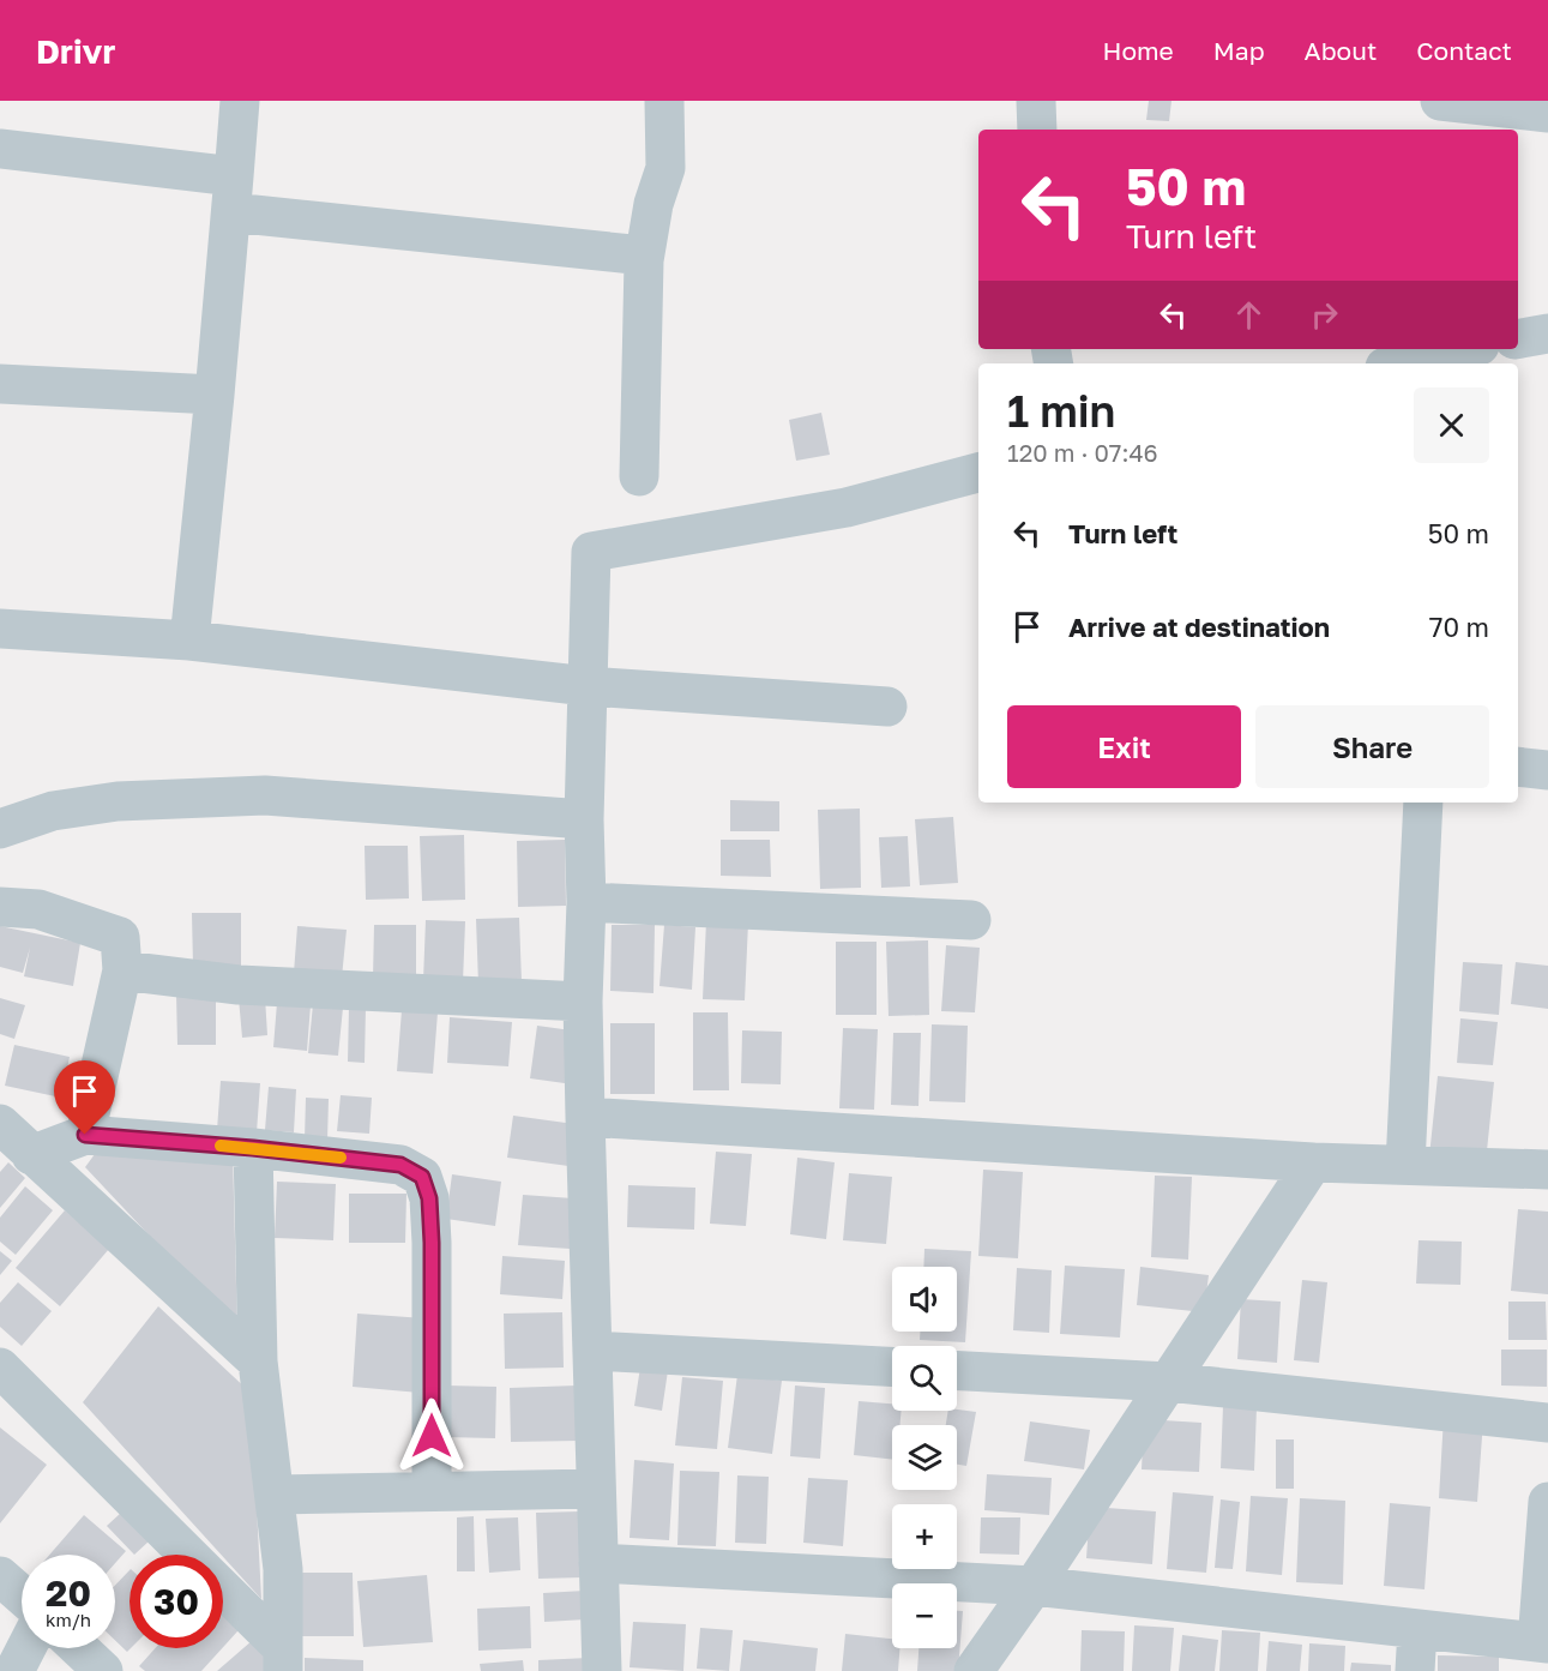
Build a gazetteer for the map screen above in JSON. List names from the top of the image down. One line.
{"page":{"header":"Drivr","nav":["Home","Map","About","Contact"],"turn":["50 m","Turn left"],"heading":["1 min","120 m · 07:46"],"list":[{"name":"Turn left","value":"50 m"},{"name":"Arrive at destination","value":"70 m"}],"buttons":["Exit","Share"],"map_buttons":["+","−"],"speed":"20 km/h","limit":"30"}}
